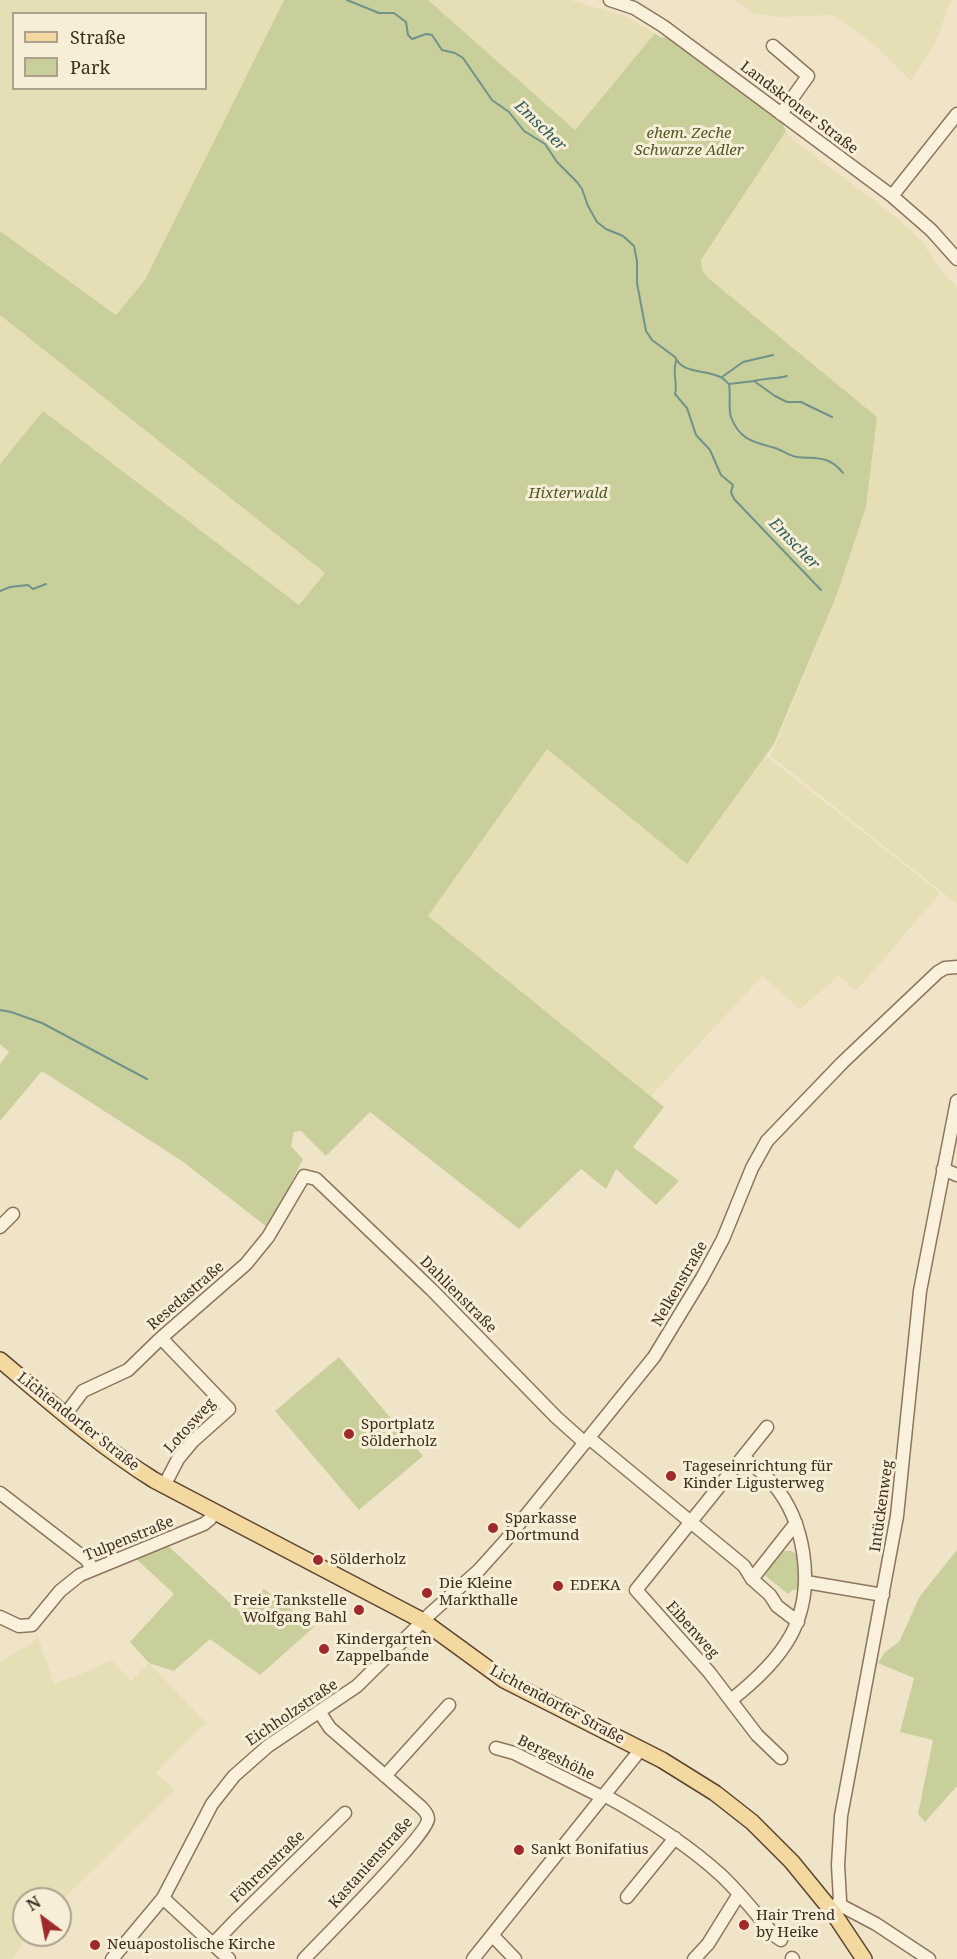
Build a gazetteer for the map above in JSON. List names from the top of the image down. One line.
{"streets":{"main road":["Lichtendorfer Straße"],"street":["Landskroner Straße","Nelkenstraße","Dahlienstraße","Resedastraße","Lotosweg","Intückenweg","Tulpenstraße","Eibenweg","Eichholzstraße","Bergeshöhe","Kastanienstraße","Föhrenstraße"]},"crossings":[["Nelkenstraße","Dahlienstraße"],["Nelkenstraße","Lichtendorfer Straße"],["Nelkenstraße","Eichholzstraße"],["Dahlienstraße","Resedastraße"],["Dahlienstraße","Eibenweg"],["Resedastraße","Lichtendorfer Straße"],["Resedastraße","Lotosweg"],["Lichtendorfer Straße","Lotosweg"],["Lichtendorfer Straße","Intückenweg"],["Lichtendorfer Straße","Tulpenstraße"],["Lichtendorfer Straße","Eichholzstraße"],["Eichholzstraße","Kastanienstraße"]],"water":["Emscher"],"parks":["ehem. Zeche Schwarze Adler","Hixterwald"],"places":["Sportplatz Sölderholz","Tageseinrichtung für Kinder Ligusterweg","Sparkasse Dortmund","Sölderholz","EDEKA","Die Kleine Markthalle","Freie Tankstelle Wolfgang Bahl","Kindergarten Zappelbande","Sankt Bonifatius","Hair Trend by Heike","Neuapostolische Kirche"],"legend":["Straße","Park"],"north":"top left"}
